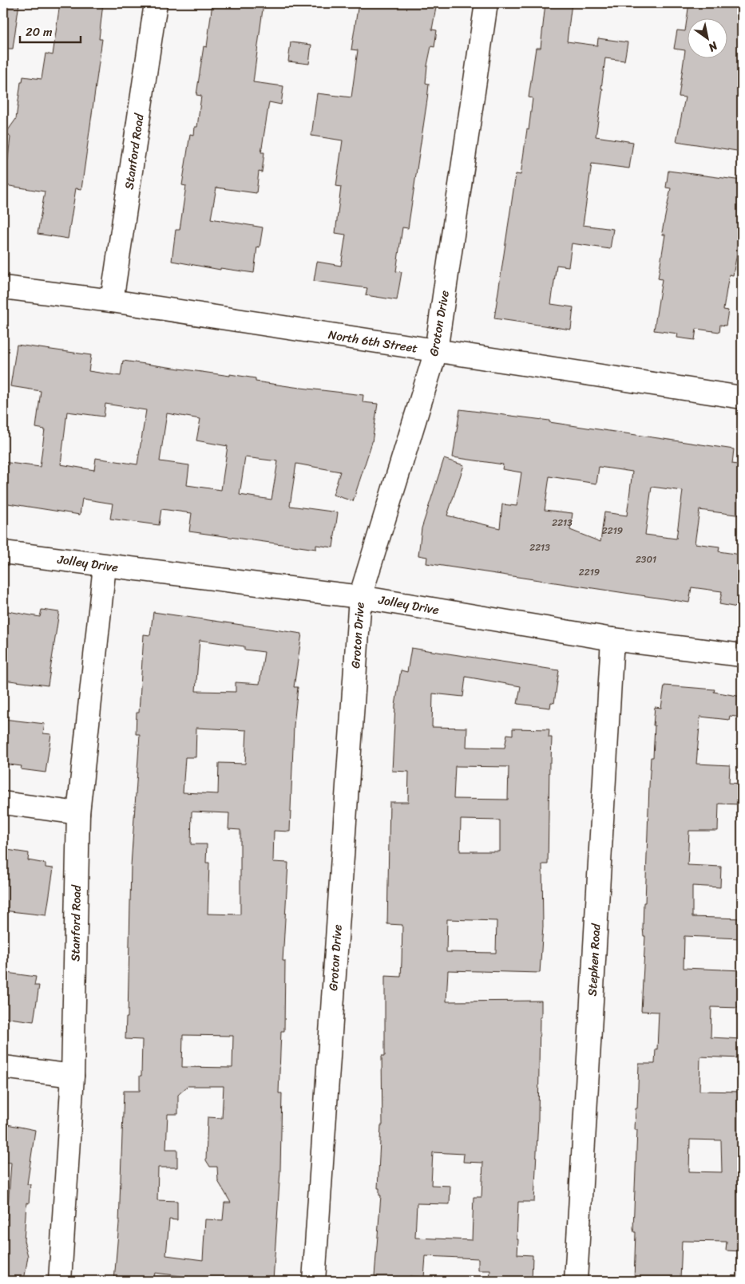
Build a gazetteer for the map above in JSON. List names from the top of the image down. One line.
{"streets":{"street":["Stanford Road","Groton Drive","North 6th Street","Jolley Drive","Stephen Road"]},"crossings":[["Stanford Road","North 6th Street"],["Stanford Road","Jolley Drive"],["Groton Drive","North 6th Street"],["Groton Drive","Jolley Drive"],["Jolley Drive","Stephen Road"]],"house_numbers":["2213","2219","2213","2301","2219"],"scale_bar":"20 m","north":"bottom right"}
